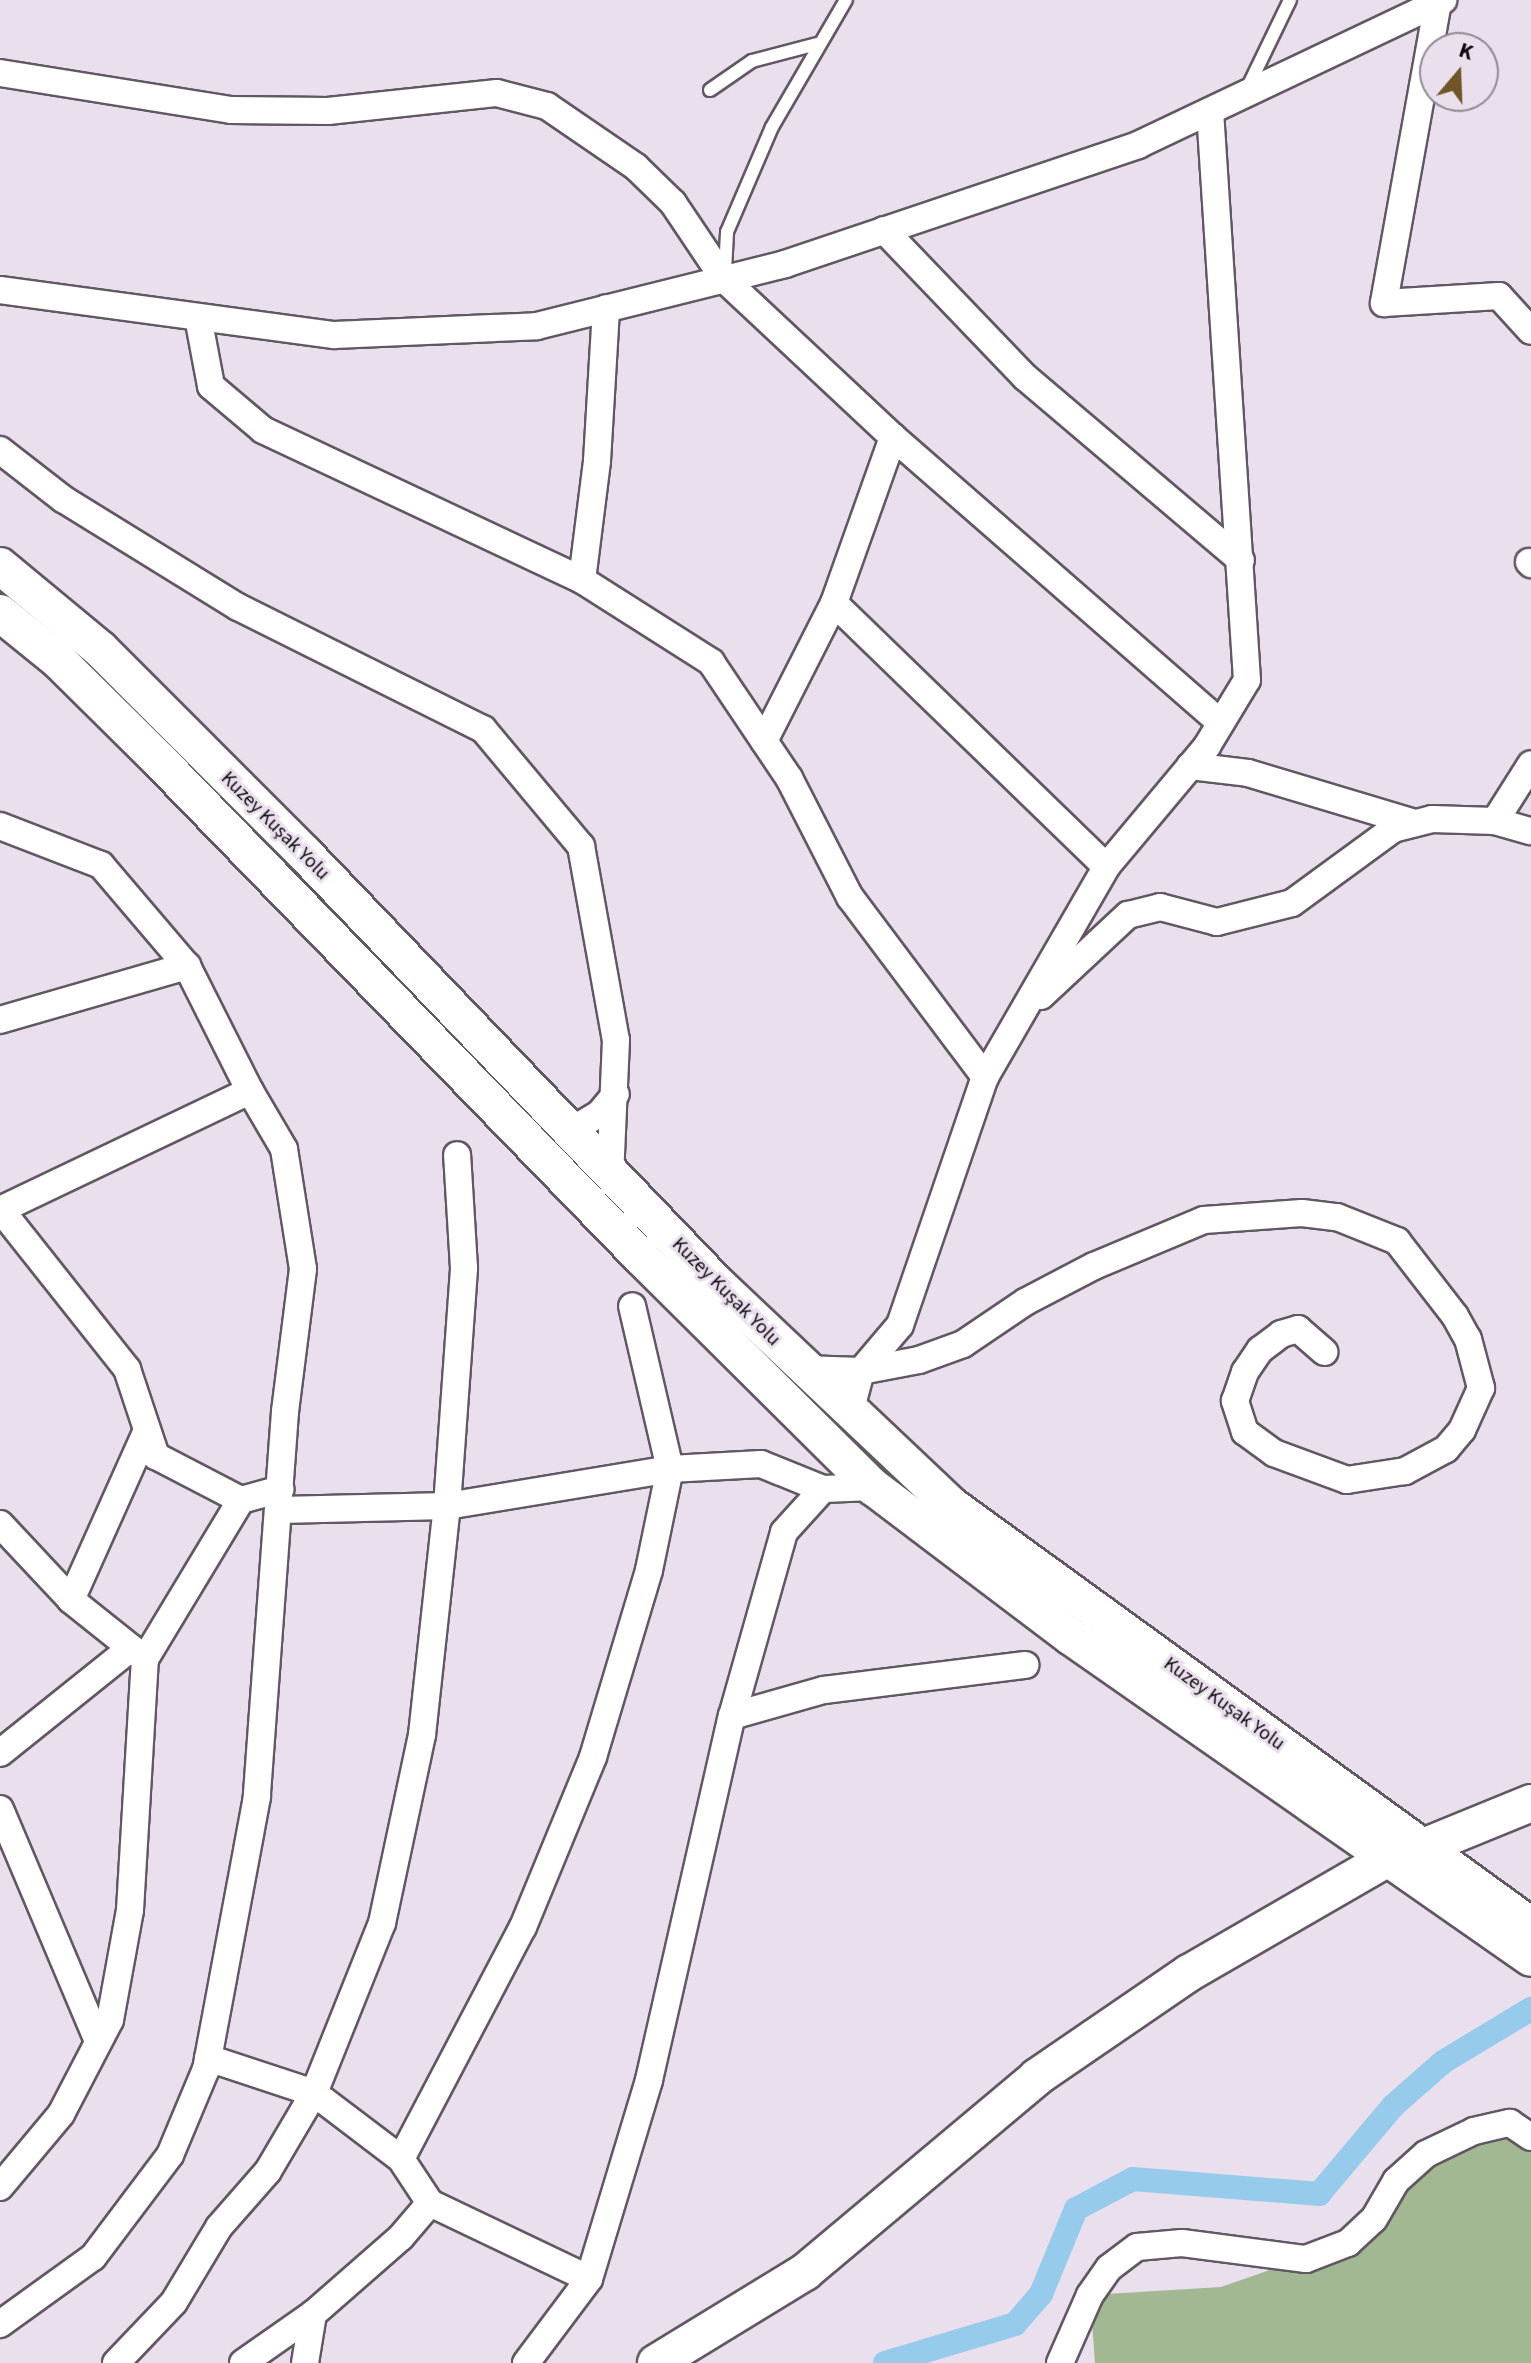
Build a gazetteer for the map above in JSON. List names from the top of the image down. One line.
{"streets":{"main road":["Kuzey Kuşak Yolu"]},"north":"top"}
